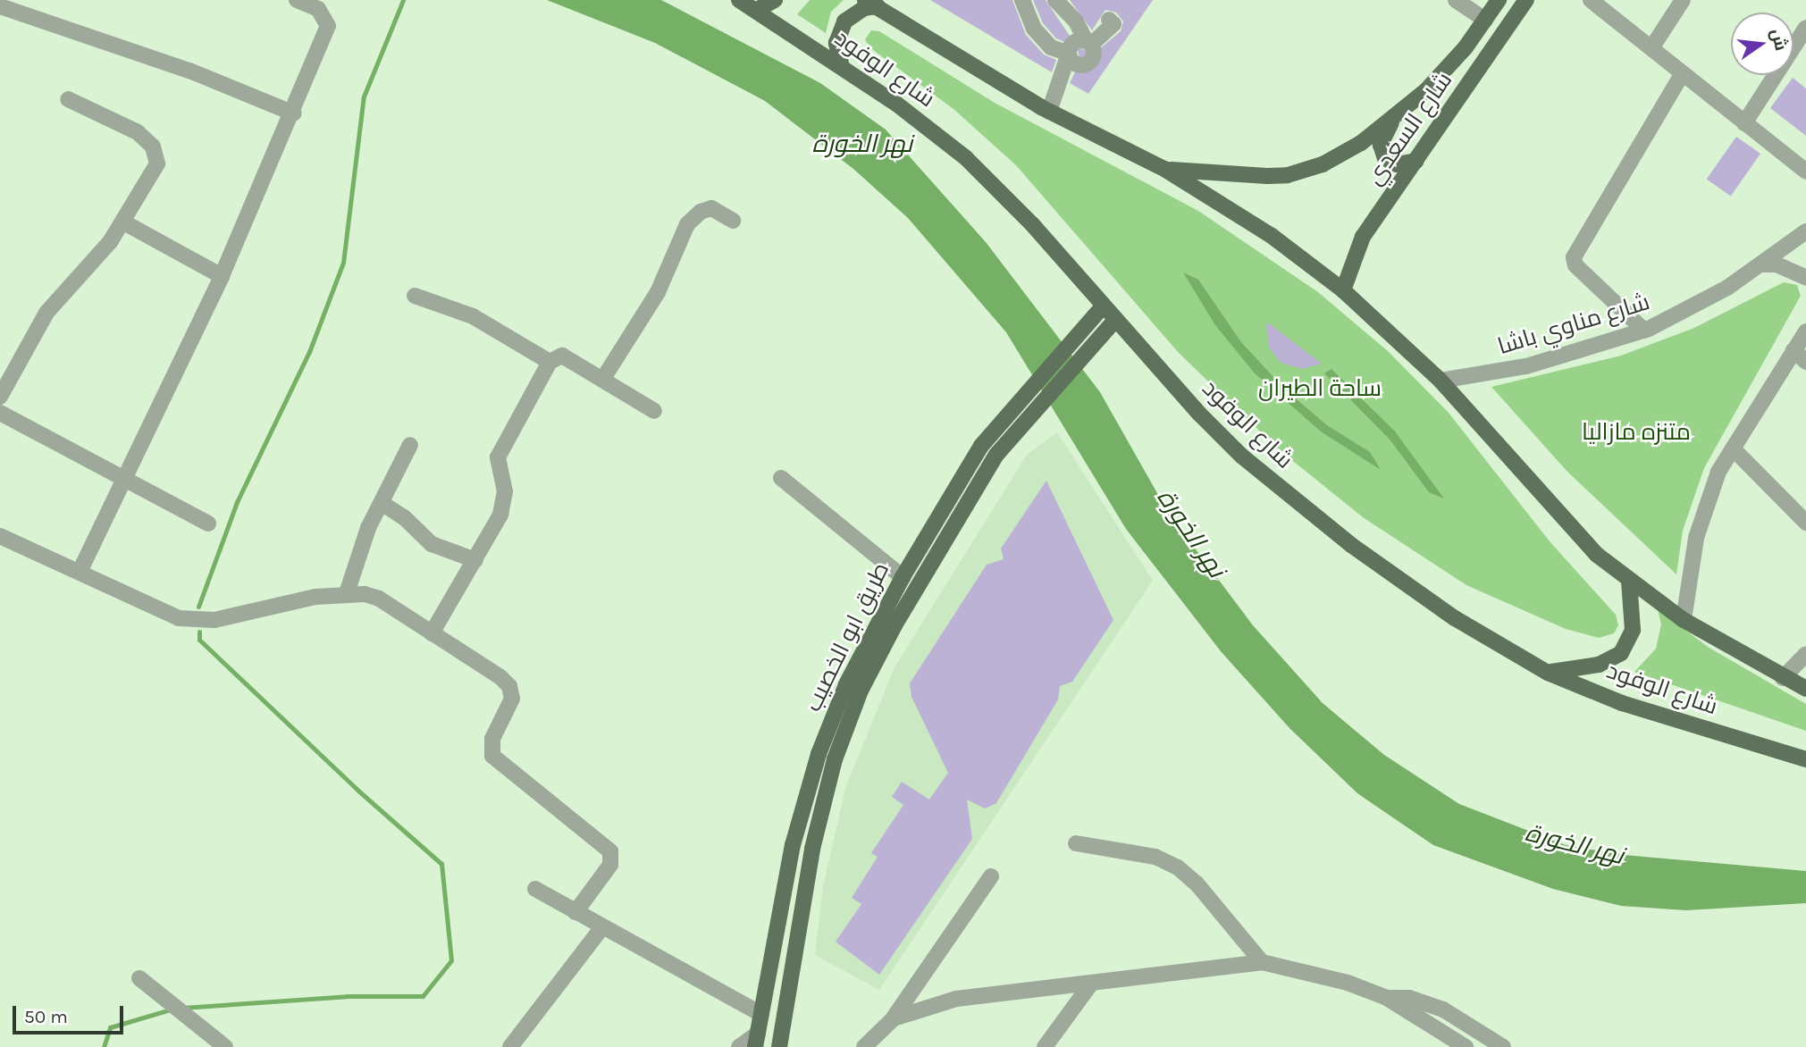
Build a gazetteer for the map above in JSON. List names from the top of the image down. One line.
{"streets":{"main road":["شارع الوفود","شارع السعدي","طريق ابو الخصيب"],"street":["شارع مناوي باشا"]},"crossings":[["شارع الوفود","شارع السعدي"],["شارع الوفود","شارع مناوي باشا"],["شارع الوفود","طريق ابو الخصيب"]],"water":["نهر الخورة"],"parks":["ساحة الطيران","متنزه مازاليا"],"scale_bar":"50 m","north":"right"}
